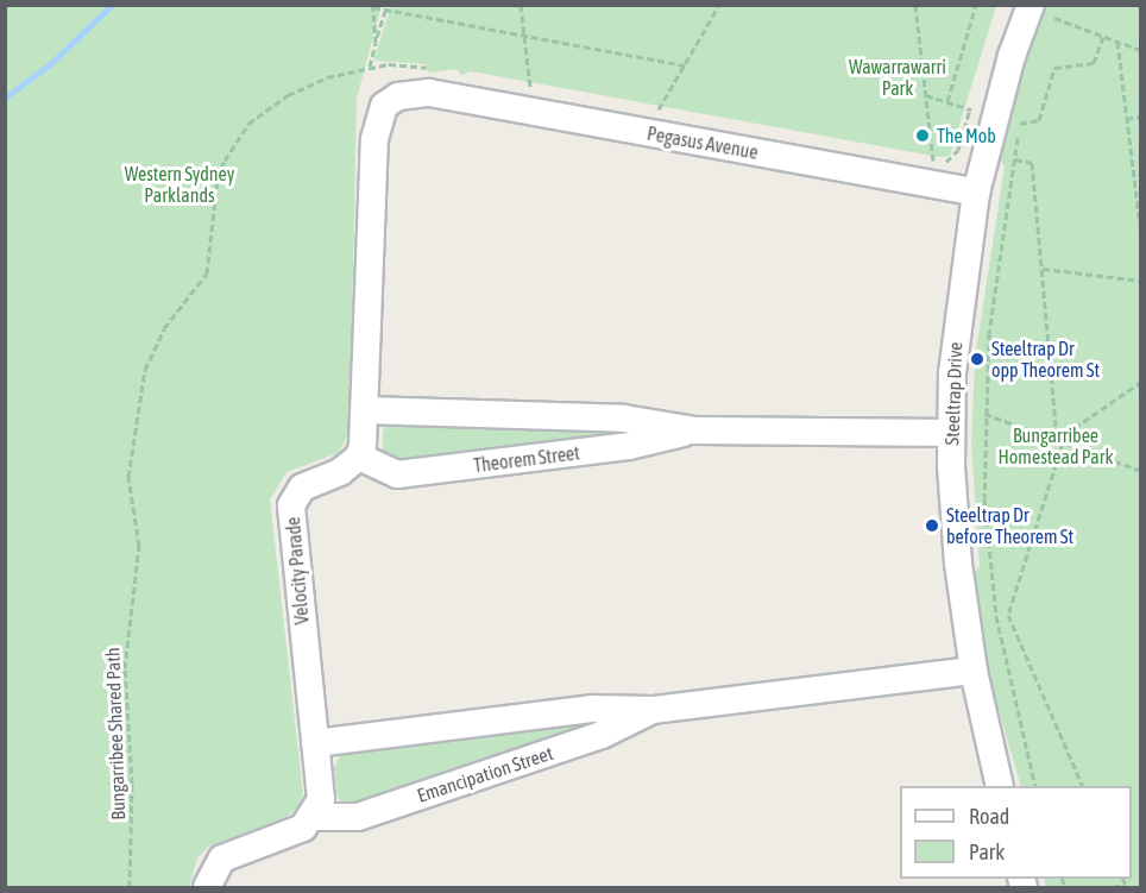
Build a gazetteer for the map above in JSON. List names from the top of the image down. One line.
{"streets":{"street":["Pegasus Avenue","Steeltrap Drive","Theorem Street","Velocity Parade","Emancipation Street"],"path":["Bungarribee Shared Path"]},"crossings":[["Pegasus Avenue","Steeltrap Drive"],["Pegasus Avenue","Theorem Street"],["Steeltrap Drive","Theorem Street"],["Steeltrap Drive","Emancipation Street"],["Theorem Street","Velocity Parade"],["Velocity Parade","Emancipation Street"]],"parks":["Wawarrawarri Park","Western Sydney Parklands","Bungarribee Homestead Park"],"places":["The Mob","Steeltrap Dr opp Theorem St","Steeltrap Dr before Theorem St"],"legend":["Road","Park"]}
